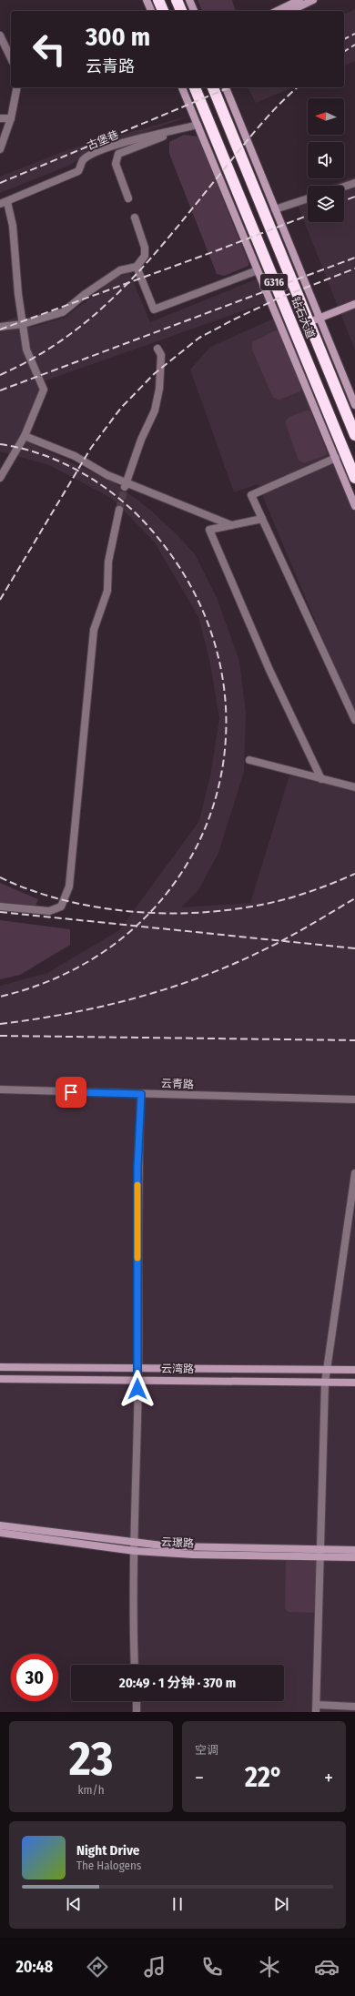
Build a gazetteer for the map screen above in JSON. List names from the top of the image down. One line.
{"streets":{"highway":["G316","钻石大道"],"street":["古堡巷","云青路","云湾路","云璟路"]},"north":"left","page":{"turn":["300 m","云青路"],"limit":"30","trip":"20:49 · 1 分钟 · 370 m","tile":[["23","km/h"],"空调"],"heat":["−","22°","+"],"song":["Night Drive","The Halogens"],"tabs":"20:48"}}
